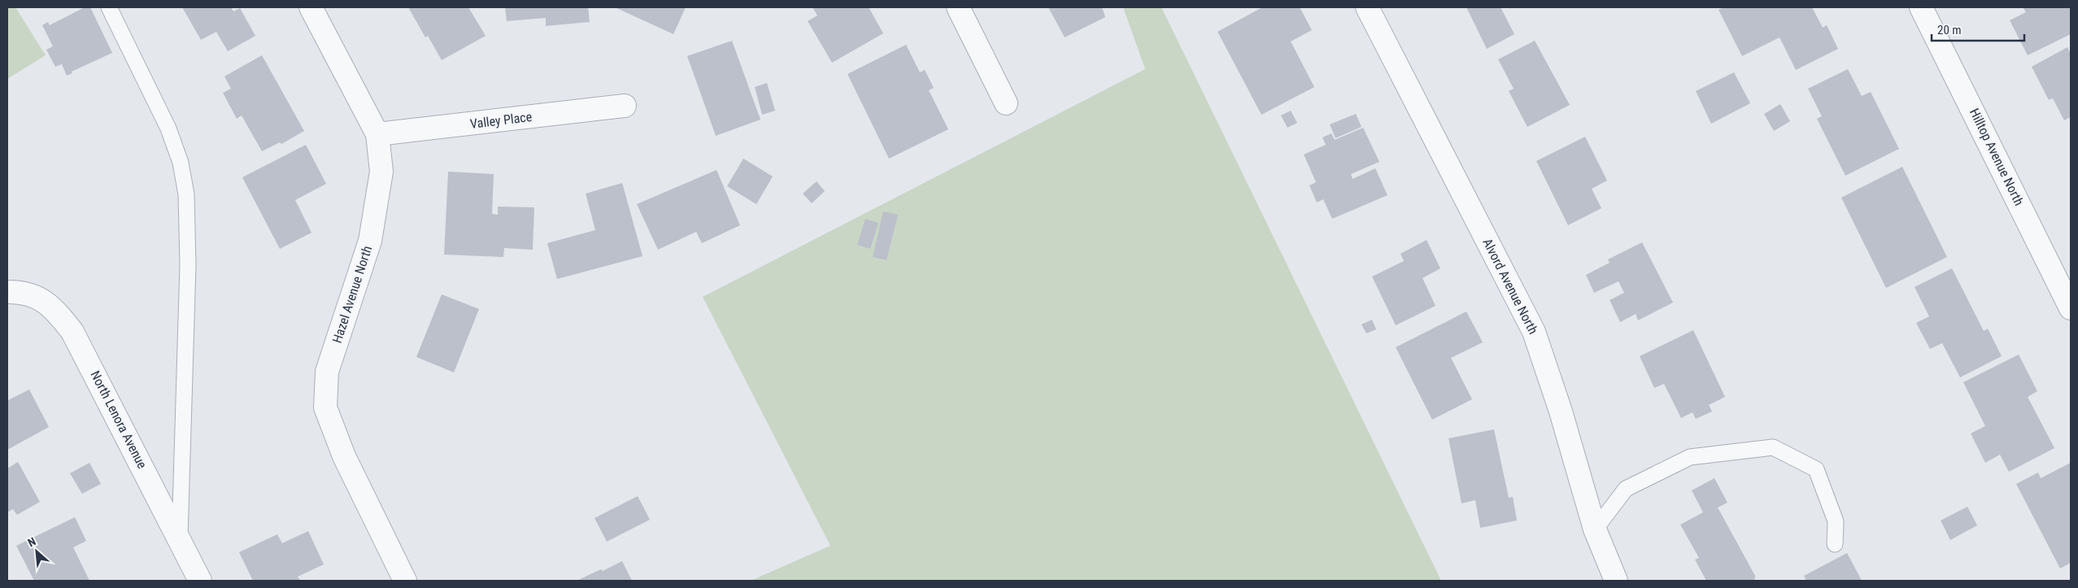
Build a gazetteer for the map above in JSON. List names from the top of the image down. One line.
{"streets":{"street":["Valley Place","Hilltop Avenue North","Alvord Avenue North","Hazel Avenue North","North Lenora Avenue"]},"crossings":[["Valley Place","Hazel Avenue North"]],"scale_bar":"20 m","north":"top left"}
